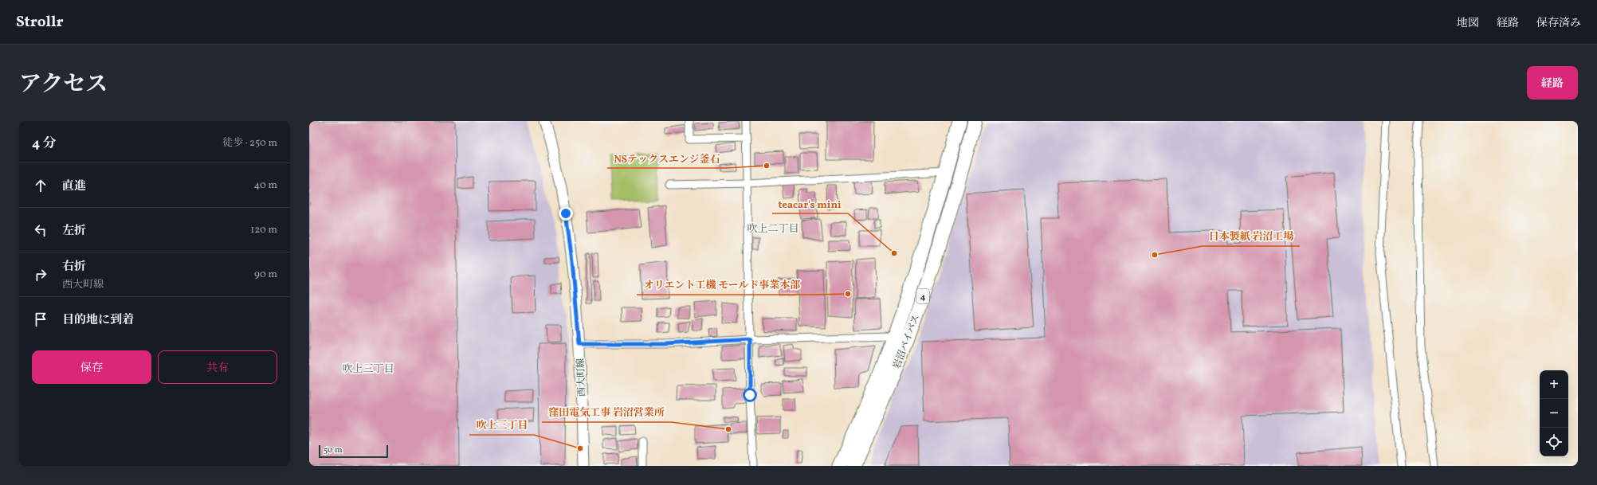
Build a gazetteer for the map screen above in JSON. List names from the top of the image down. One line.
{"streets":{"highway":["4","岩沼バイパス"],"street":["西大町線"]},"districts":["吹上二丁目","吹上三丁目"],"places":["NSテックスエンジ釜石","teacar's mini","日本製紙 岩沼工場","オリエント工機 モールド事業本部","窪田電気工事 岩沼営業所","吹上三丁目"],"scale_bar":"50 m","page":{"header":"Strollr","nav":["地図","経路","保存済み"],"title":"アクセス","buttons":["経路",["保存","共有"]],"heading":["4 分","徒歩 · 250 m"],"list":[["直進","40 m"],["左折","120 m"],["右折","西大町線","90 m"],"目的地に到着"],"map_buttons":["+","−"],"scale":"50 m"}}
